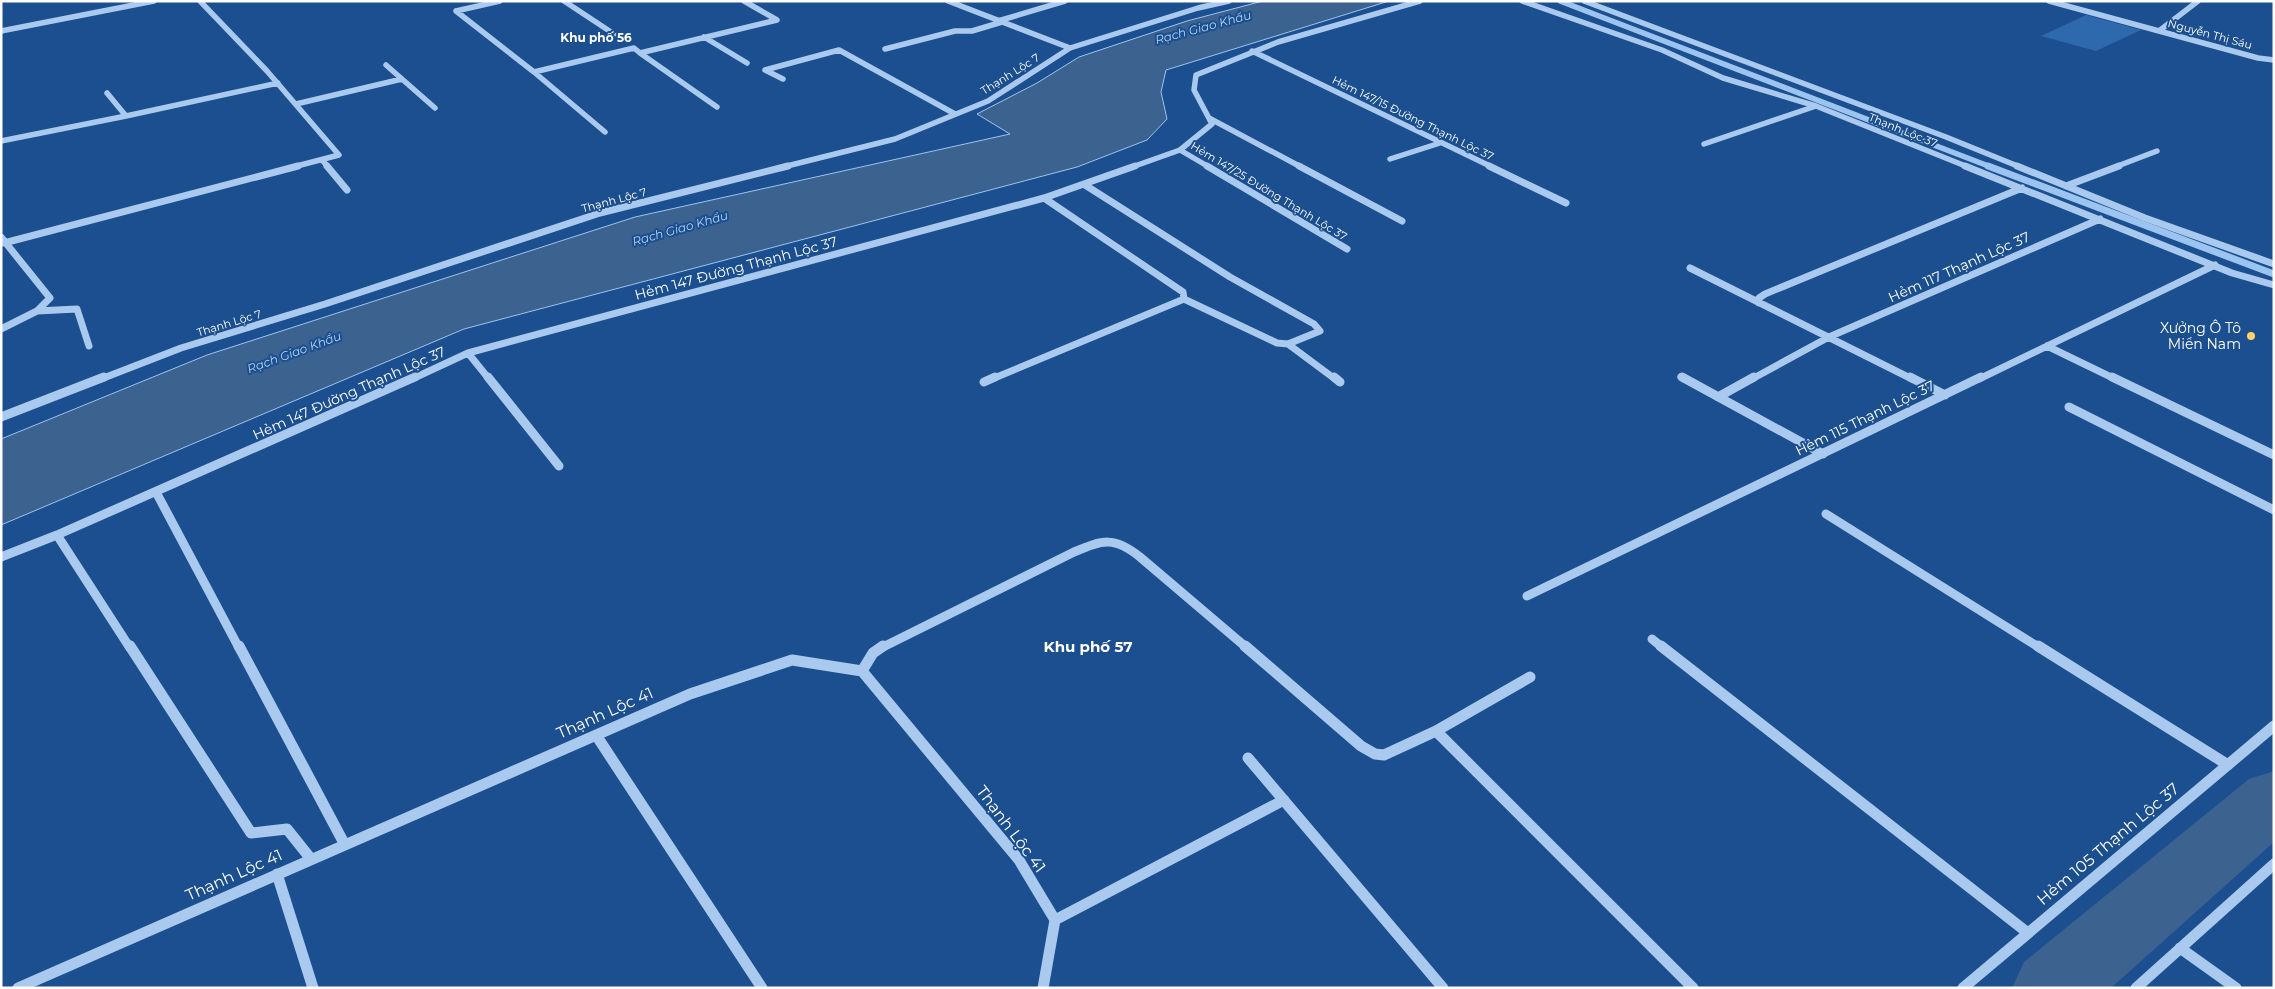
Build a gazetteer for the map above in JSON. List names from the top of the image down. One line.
{"streets":{"street":["Nguyễn Thị Sáu","Thạnh Lộc 7","Hẻm 147/15 Đường Thạnh Lộc 37","Thạnh Lộc 37","Hẻm 147/25 Đường Thạnh Lộc 37","Hẻm 117 Thạnh Lộc 37","Hẻm 147 Đường Thạnh Lộc 37","Hẻm 115 Thạnh Lộc 37","Thạnh Lộc 41","Hẻm 105 Thạnh Lộc 37"]},"crossings":[["Thạnh Lộc 37","Hẻm 117 Thạnh Lộc 37"],["Thạnh Lộc 37","Hẻm 115 Thạnh Lộc 37"],["Hẻm 147/25 Đường Thạnh Lộc 37","Hẻm 147 Đường Thạnh Lộc 37"]],"districts":["Khu phố 56","Khu phố 57"],"water":["Rạch Giao Khẩu"],"places":["Xưởng Ô Tô Miền Nam"]}
